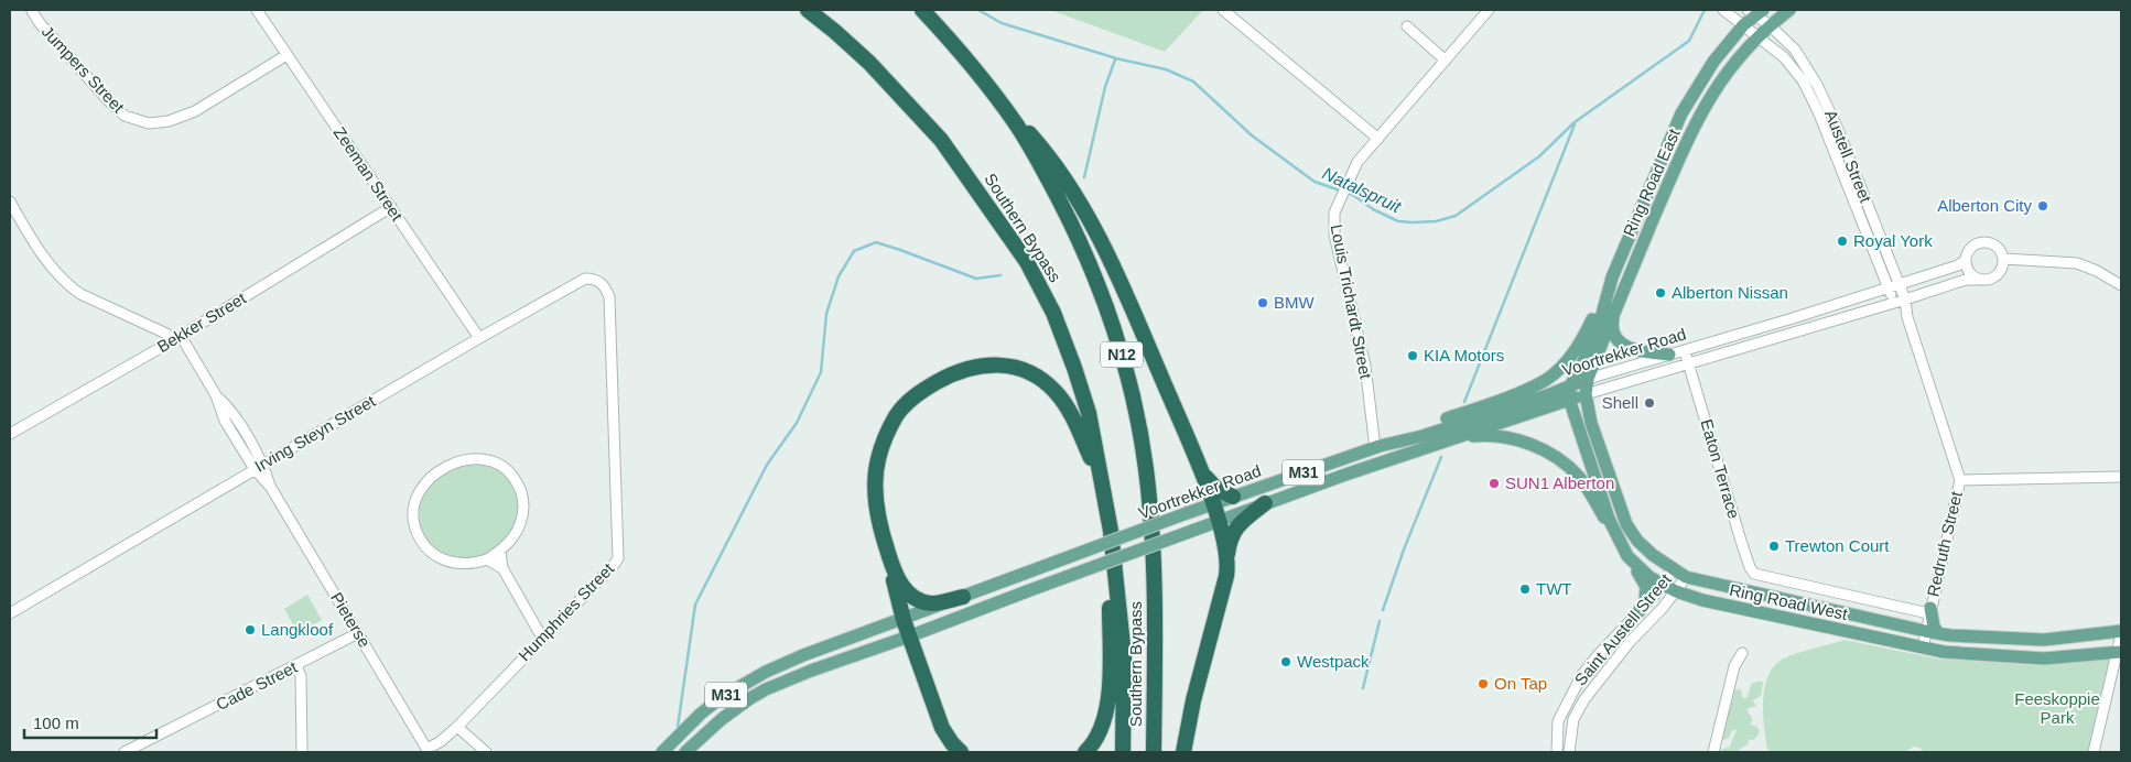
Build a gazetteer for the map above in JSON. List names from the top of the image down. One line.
{"streets":{"highway":["Southern Bypass","N12"],"main road":["Ring Road East","Voortrekker Road","M31","Ring Road West"],"street":["Jumpers Street","Austell Street","Zeeman Street","Louis Trichardt Street","Bekker Street","Irving Steyn Street","Eaton Terrace","Redruth Street","Humphries Street","Pieterse","Saint Austell Street","Cade Street"]},"crossings":[["Jumpers Street","Zeeman Street"],["Austell Street","Ring Road East"],["Austell Street","Voortrekker Road"],["Austell Street","Redruth Street"],["Zeeman Street","Bekker Street"],["Zeeman Street","Irving Steyn Street"],["Ring Road East","Voortrekker Road"],["Ring Road East","Ring Road West"],["Louis Trichardt Street","Voortrekker Road"],["Bekker Street","Pieterse"],["Voortrekker Road","Eaton Terrace"],["Voortrekker Road","M31"],["Voortrekker Road","Redruth Street"],["Voortrekker Road","Ring Road West"],["Irving Steyn Street","Humphries Street"],["Irving Steyn Street","Pieterse"],["Eaton Terrace","Redruth Street"],["Ring Road West","Saint Austell Street"],["Humphries Street","Pieterse"],["Pieterse","Cade Street"]],"water":["Natalspruit"],"parks":["Feeskoppie Park"],"places":["Alberton City","Royal York","Alberton Nissan","BMW","KIA Motors","Shell","SUN1 Alberton","Trewton Court","TWT","Langkloof","Westpack","On Tap"],"scale_bar":"100 m"}
